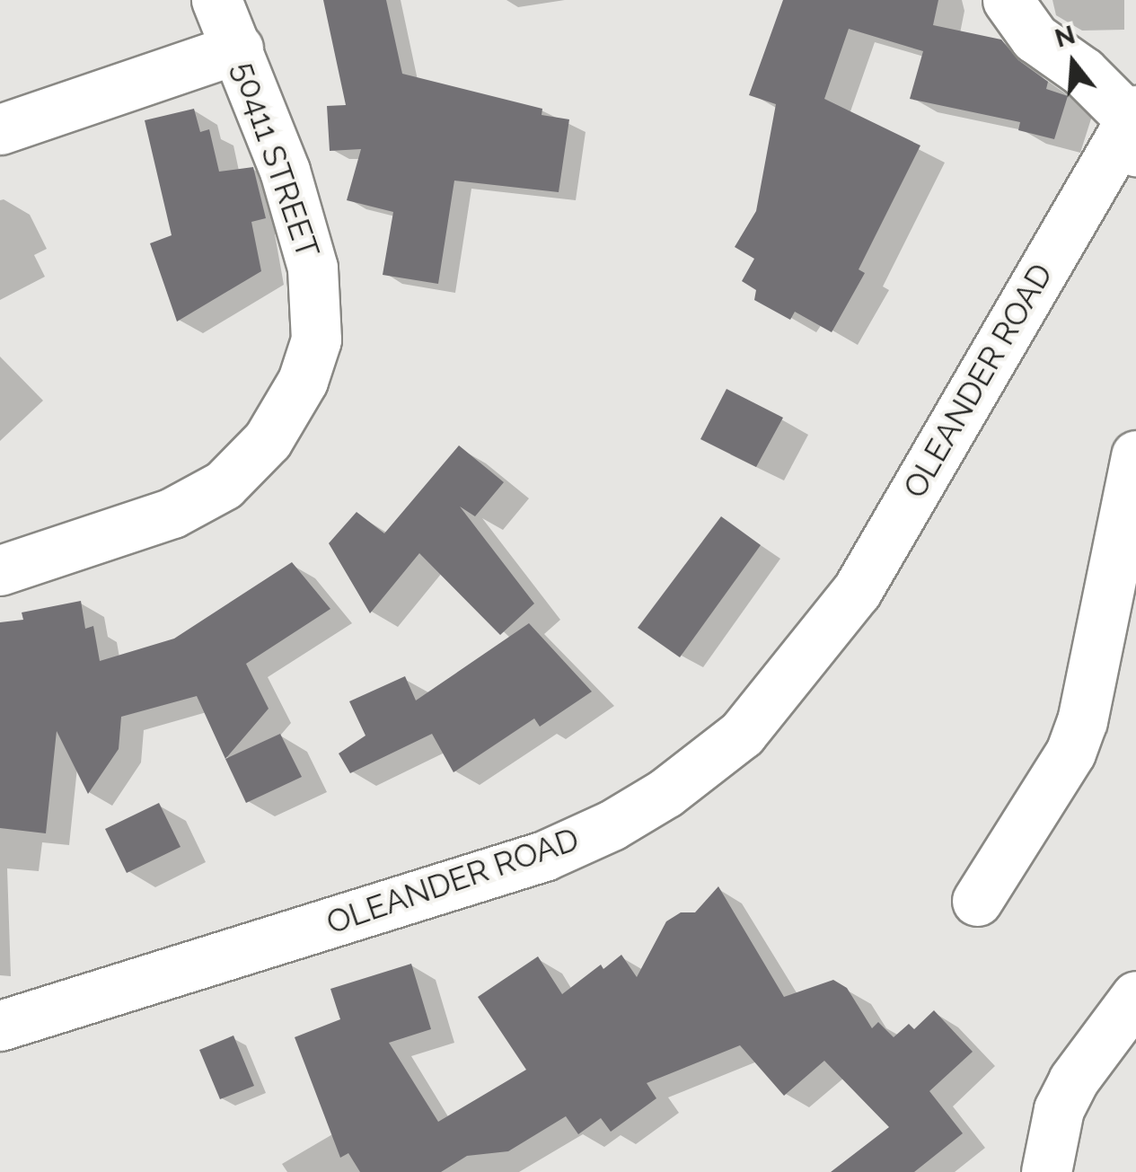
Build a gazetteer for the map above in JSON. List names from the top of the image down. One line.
{"streets":{"street":["50411 STREET","OLEANDER ROAD"]},"north":"top"}
